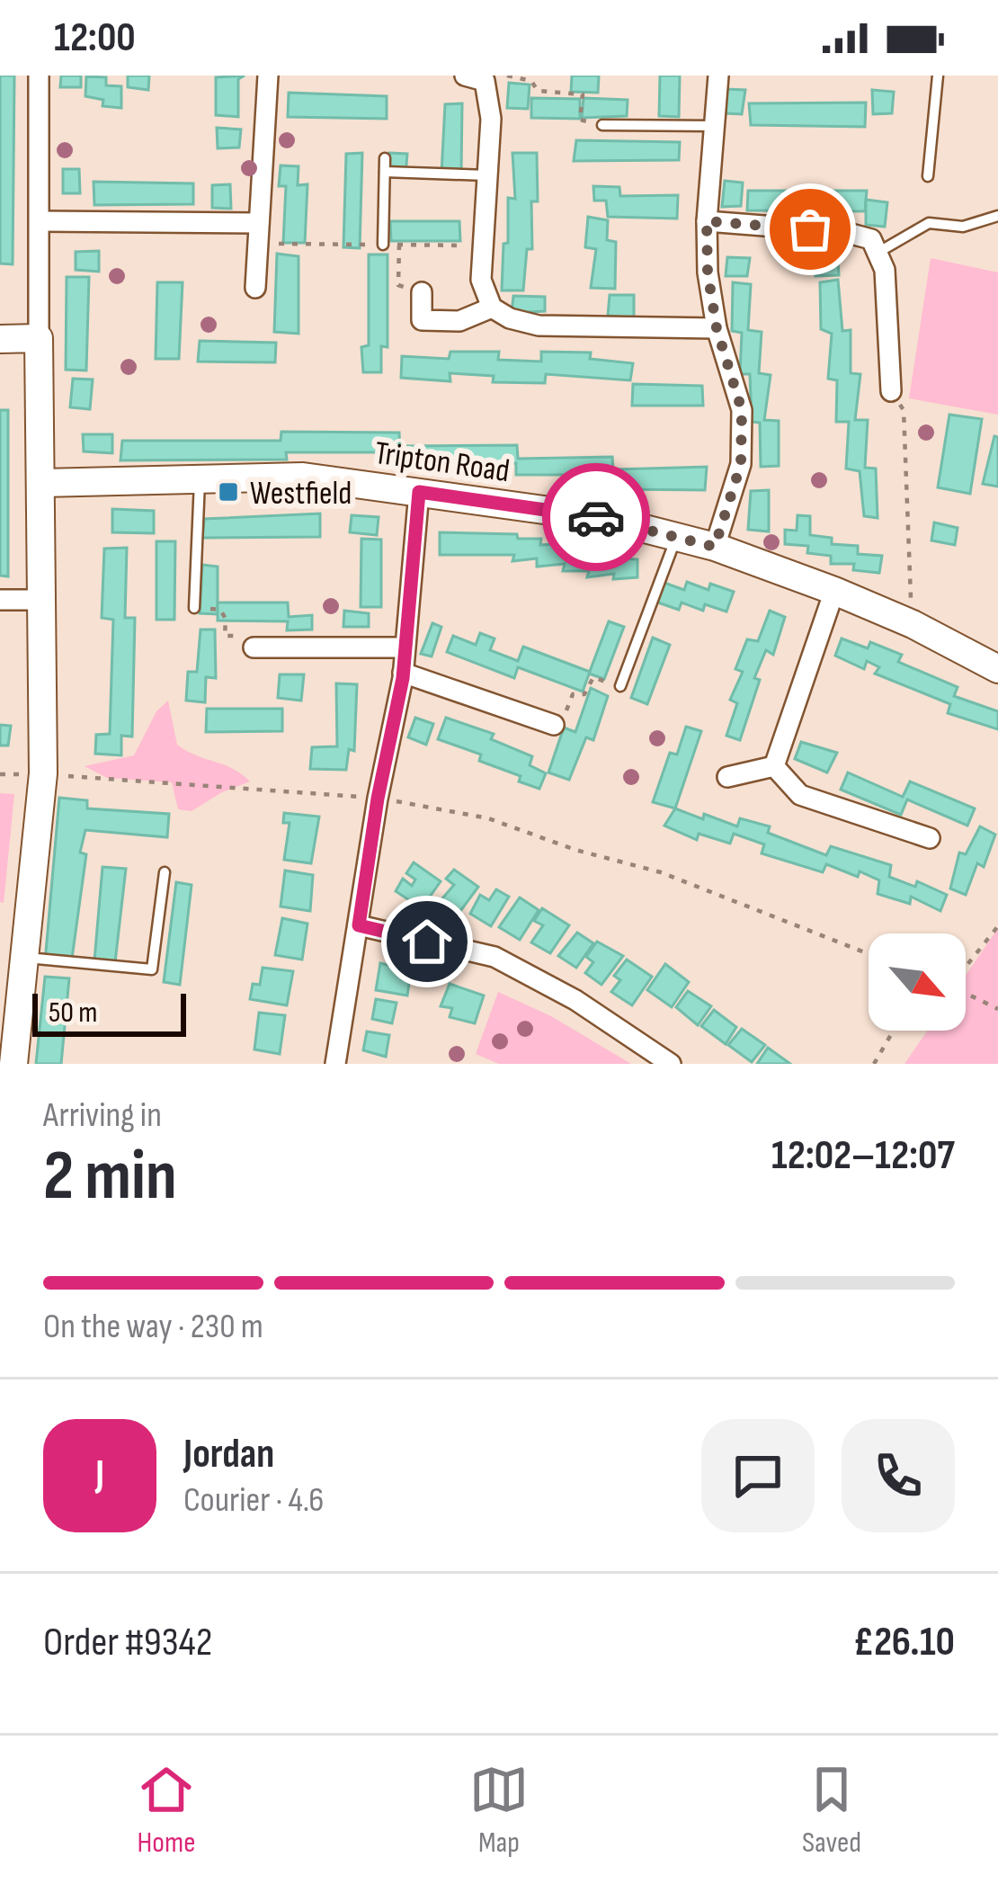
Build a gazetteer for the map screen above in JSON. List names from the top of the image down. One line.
{"streets":{"street":["Tripton Road"]},"places":{"transit":["Westfield"]},"scale_bar":"50 m","north":"bottom right","page":{"status":"12:00","scale":"50 m","heading":["2 min","Arriving in","12:02–12:07"],"panel":["Jordan","Courier · 4.6","Order #9342","£26.10"],"bar":"On the way · 230 m","round":"J","tabs":["Home","Map","Saved"]}}
